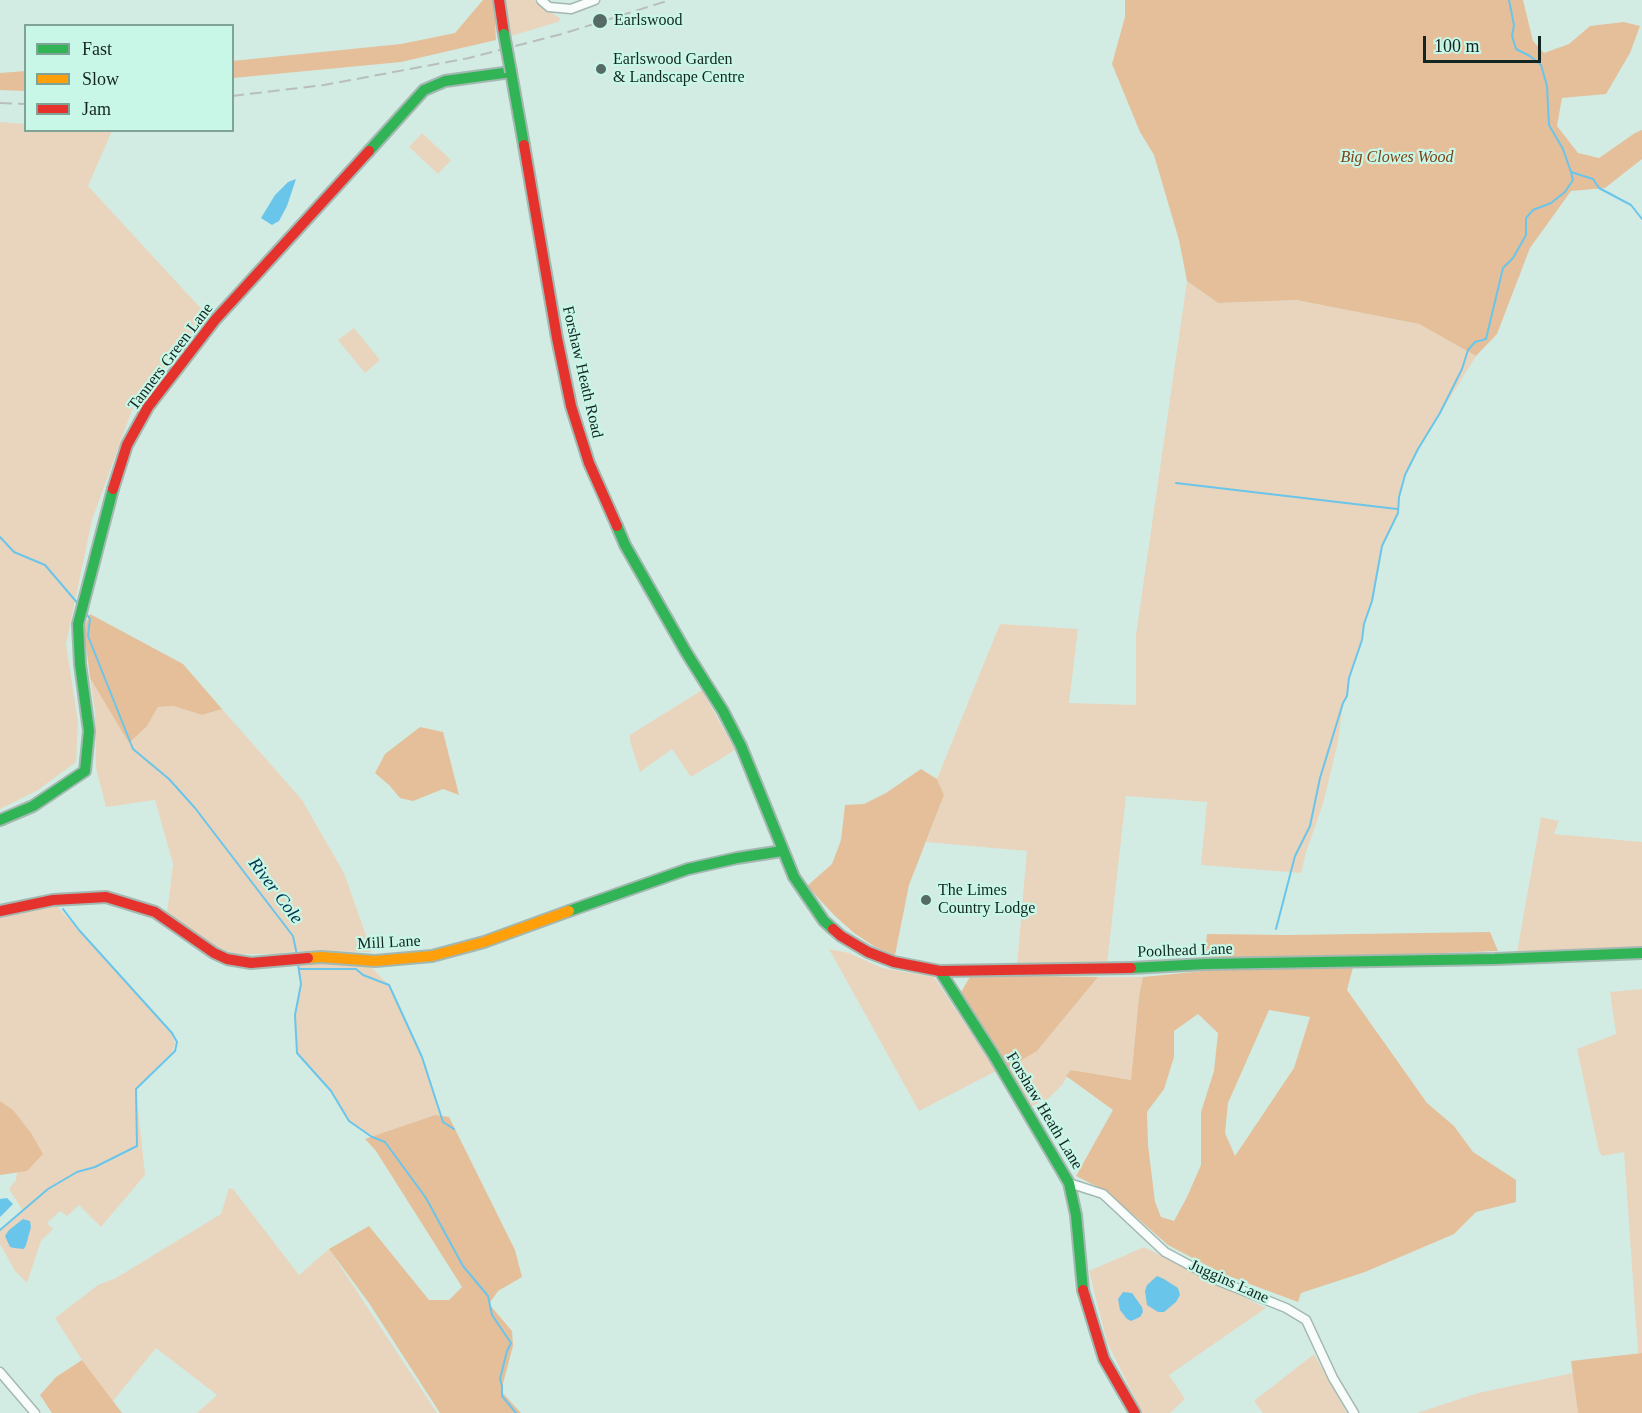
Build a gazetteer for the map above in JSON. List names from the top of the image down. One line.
{"streets":{"street":["Tanners Green Lane","Forshaw Heath Road","Mill Lane","Poolhead Lane","Forshaw Heath Lane","Juggins Lane"]},"crossings":[["Tanners Green Lane","Forshaw Heath Road"],["Forshaw Heath Road","Mill Lane"],["Forshaw Heath Road","Poolhead Lane"],["Mill Lane","Poolhead Lane"],["Poolhead Lane","Forshaw Heath Lane"],["Forshaw Heath Lane","Juggins Lane"]],"water":["River Cole"],"parks":["Big Clowes Wood"],"places":["Earlswood","Earlswood Garden & Landscape Centre","The Limes Country Lodge"],"legend":["Fast","Slow","Jam"],"scale_bar":"100 m"}
